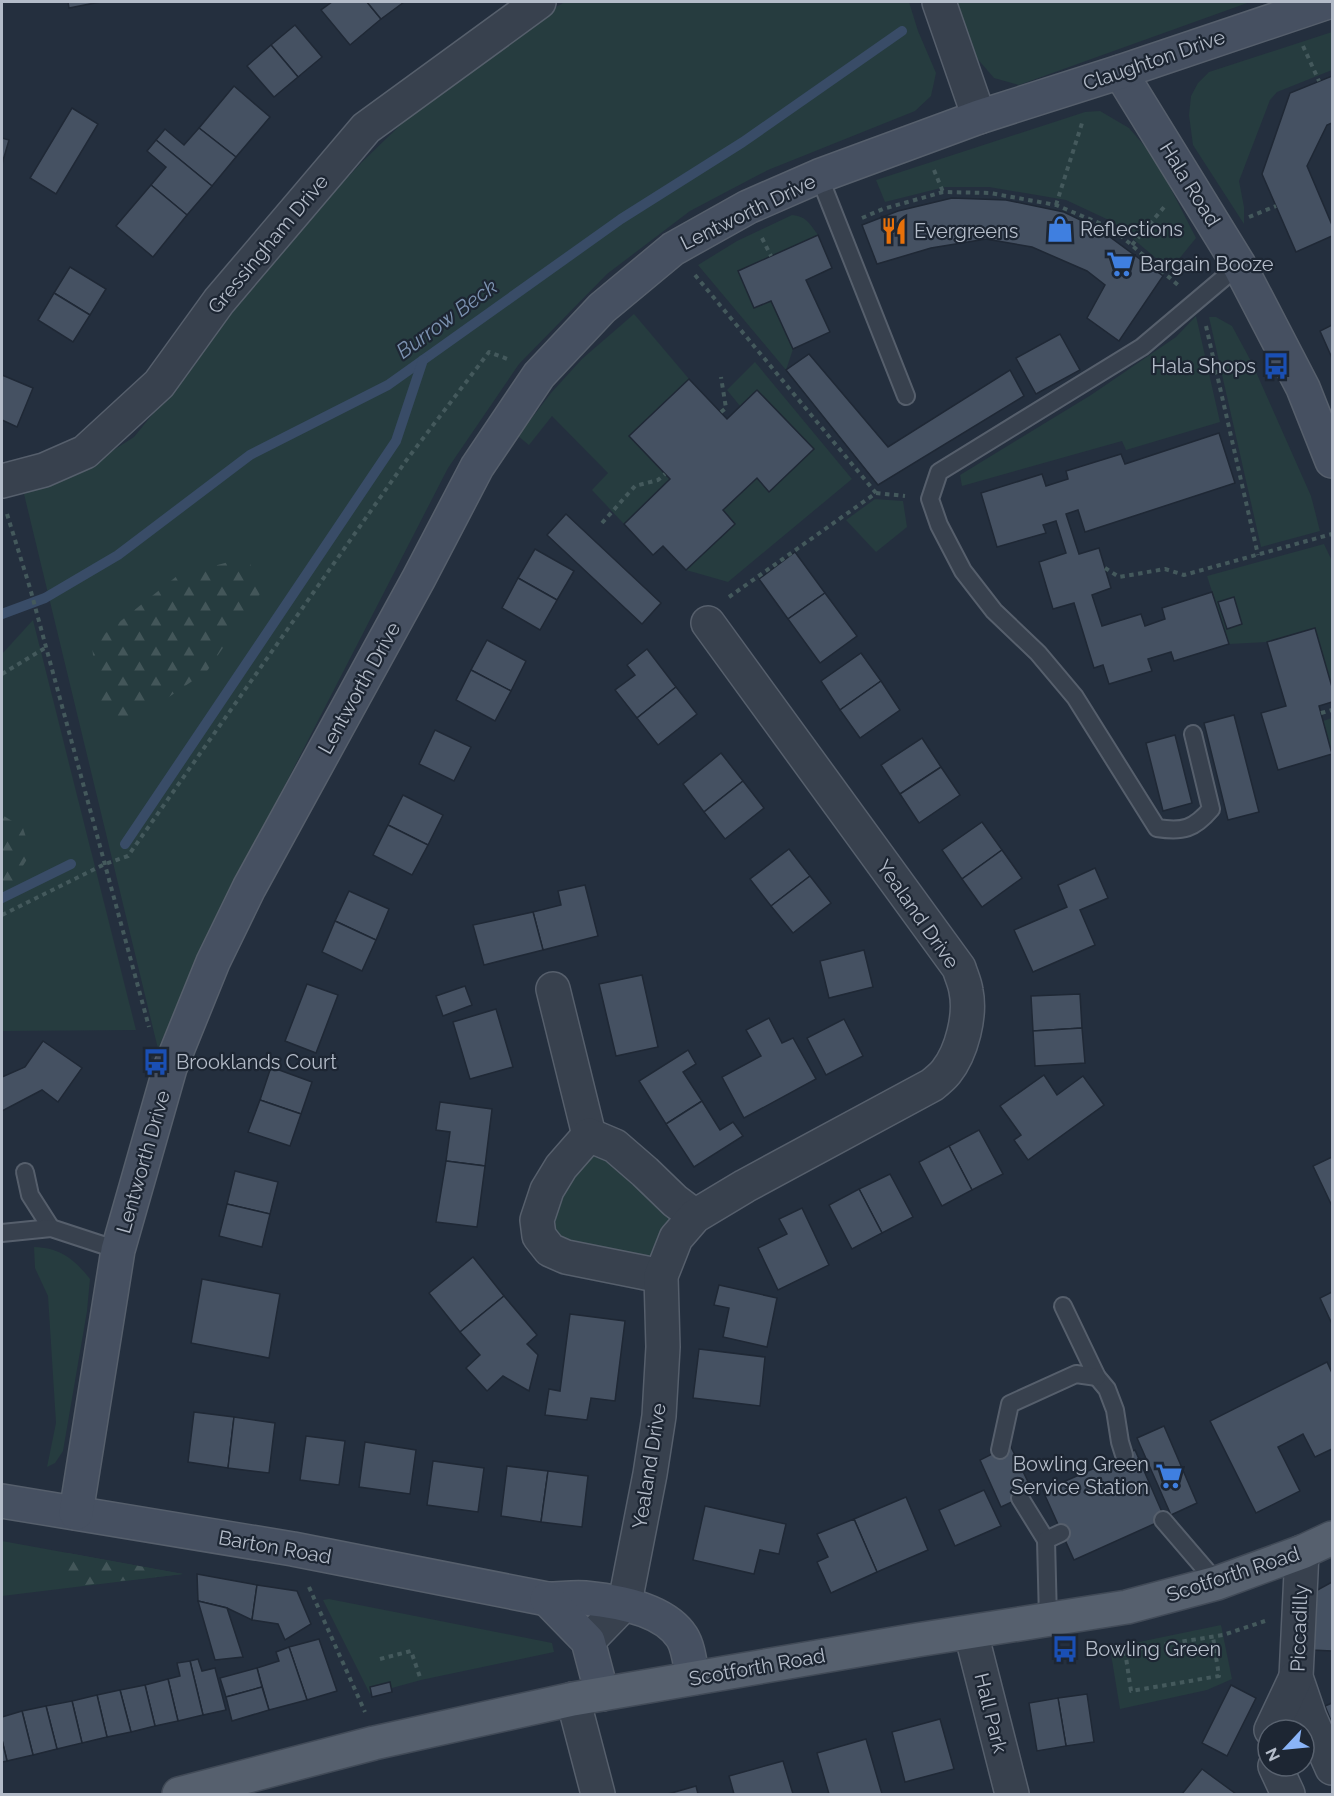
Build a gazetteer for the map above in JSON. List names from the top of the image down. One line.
{"streets":{"main road":["Scotforth Road"],"street":["Claughton Drive","Hala Road","Lentworth Drive","Gressingham Drive","Yealand Drive","Barton Road","Piccadilly","Hall Park"]},"crossings":[["Claughton Drive","Hala Road"],["Claughton Drive","Lentworth Drive"],["Lentworth Drive","Barton Road"],["Yealand Drive","Barton Road"],["Barton Road","Scotforth Road"],["Scotforth Road","Piccadilly"],["Scotforth Road","Hall Park"]],"water":["Burrow Beck"],"places":{"shop":["Reflections"],"restaurant":["Evergreens"],"supermarket":["Bargain Booze","Bowling Green Service Station"],"bus stop":["Hala Shops","Brooklands Court","Bowling Green"]},"north":"bottom left"}
